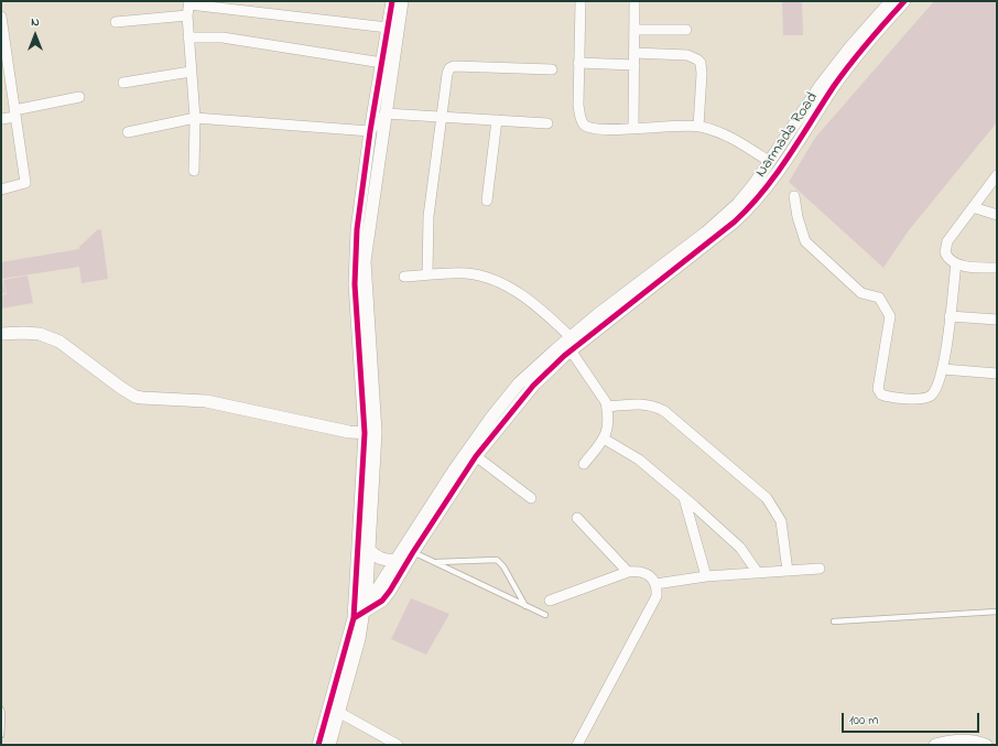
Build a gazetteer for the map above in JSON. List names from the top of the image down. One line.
{"streets":{"street":["Narmada Road"]},"scale_bar":"100 m","north":"top"}
